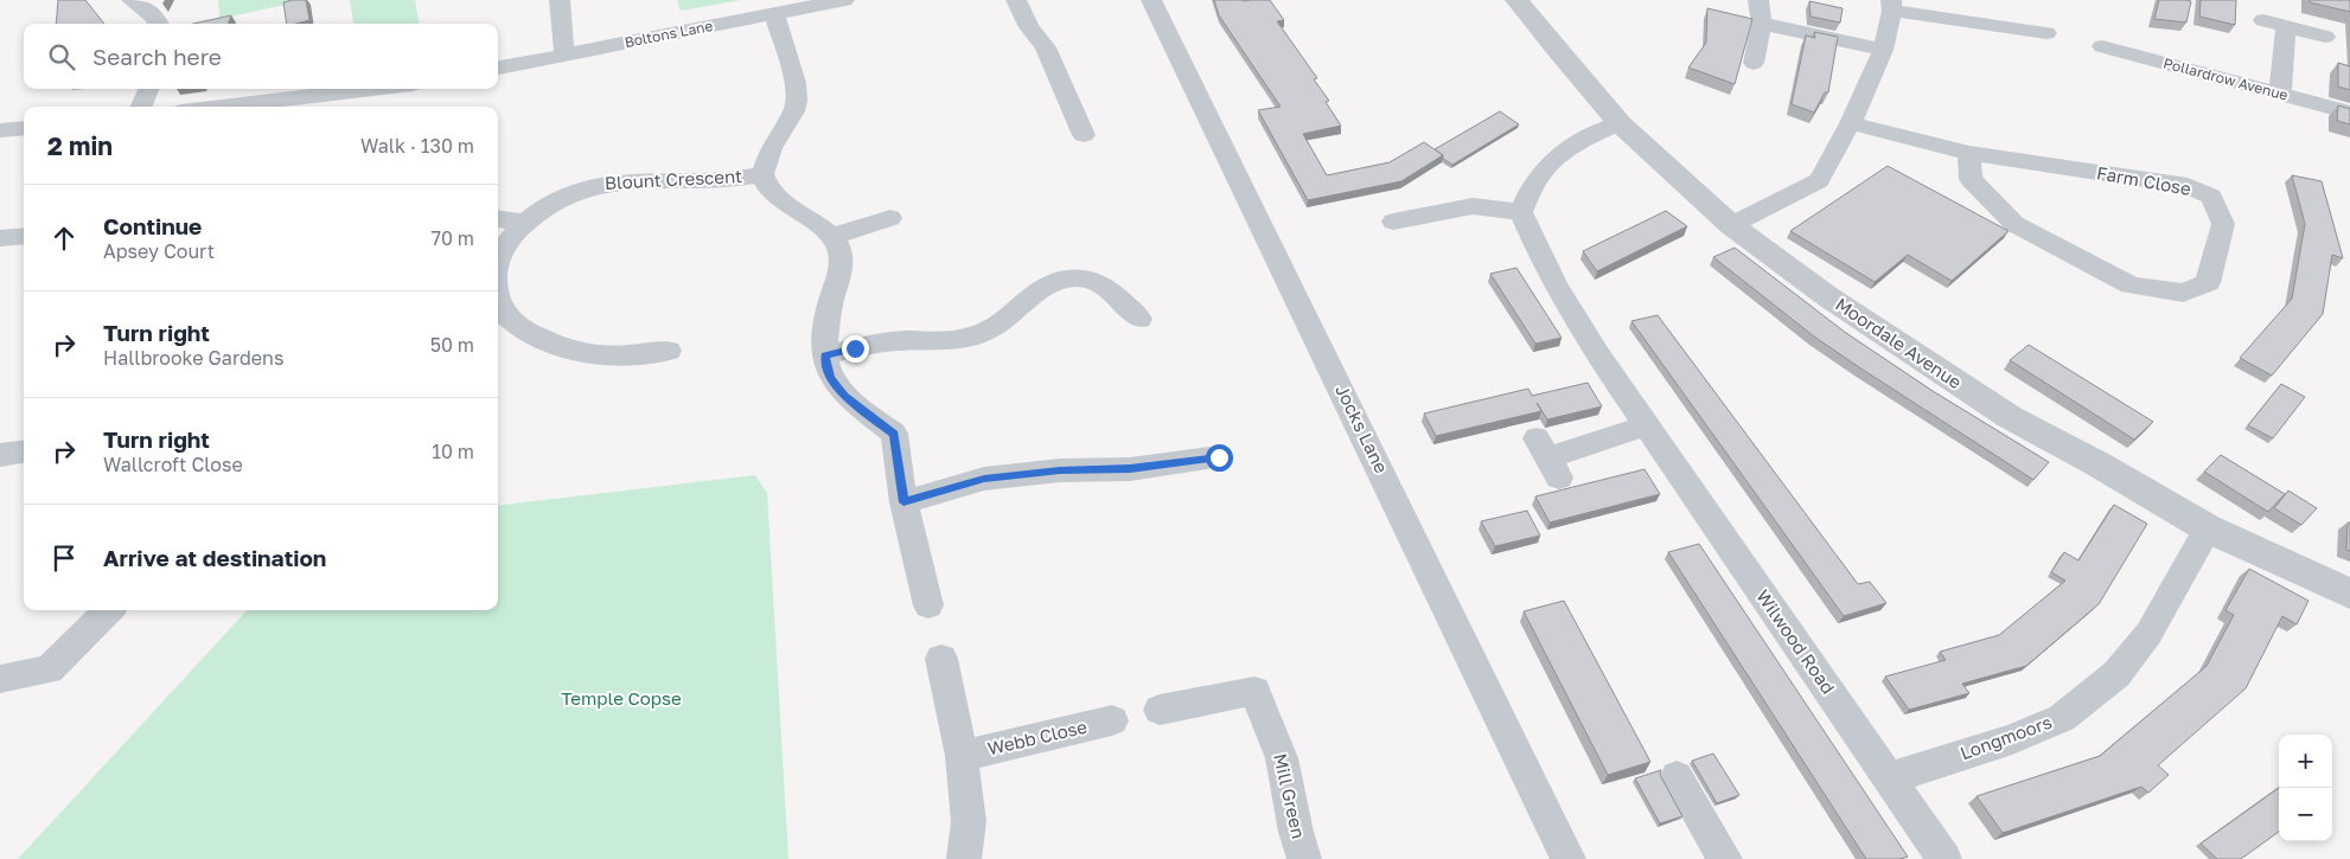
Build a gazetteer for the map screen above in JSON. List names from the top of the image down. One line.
{"streets":{"street":["Boltons Lane","Pollardrow Avenue","Blount Crescent","Farm Close","Moordale Avenue","Jocks Lane","Wilwood Road","Webb Close","Longmoors","Mill Green"]},"crossings":[["Moordale Avenue","Longmoors"],["Wilwood Road","Longmoors"]],"parks":["Temple Copse"],"page":{"search":"Search here","heading":["2 min","Walk · 130 m"],"list":[["Continue","Apsey Court","70 m"],["Turn right","Hallbrooke Gardens","50 m"],["Turn right","Wallcroft Close","10 m"],"Arrive at destination"],"map_buttons":["+","−"]}}
